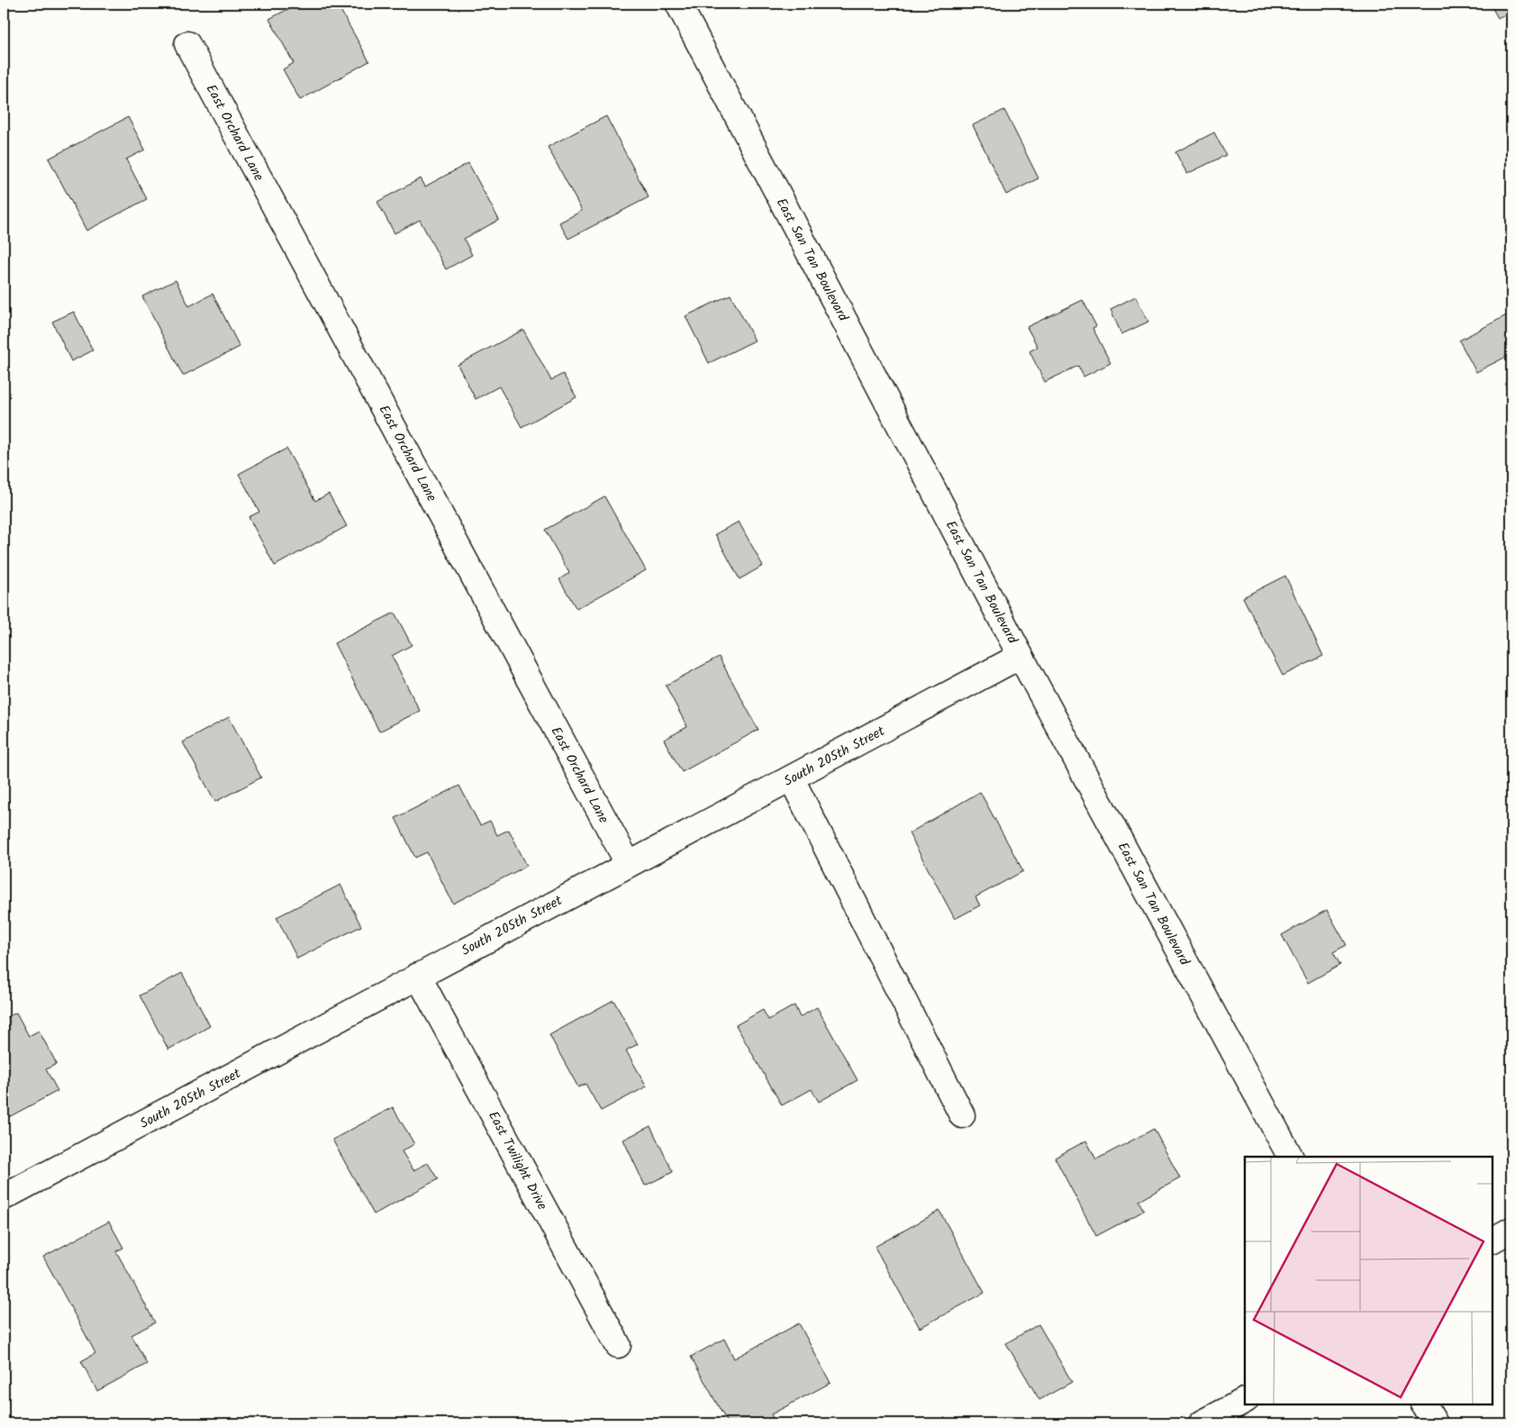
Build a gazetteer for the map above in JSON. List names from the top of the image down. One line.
{"streets":{"street":["East Orchard Lane","East San Tan Boulevard","South 205th Street","East Twilight Drive"]},"crossings":[["East Orchard Lane","South 205th Street"],["East San Tan Boulevard","South 205th Street"],["South 205th Street","East Twilight Drive"]]}
